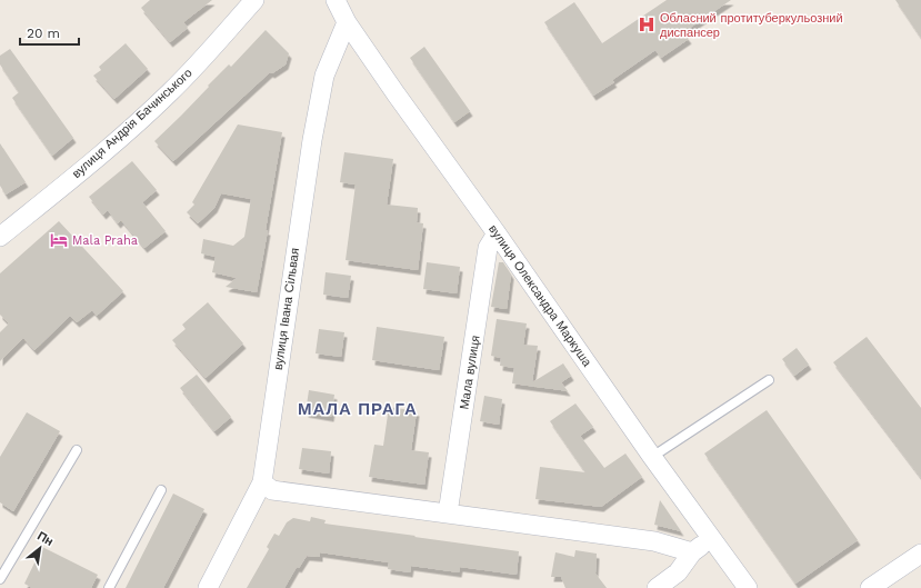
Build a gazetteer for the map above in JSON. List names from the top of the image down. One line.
{"streets":{"street":["вулиця Андрія Бачинського","вулиця Олександра Маркуша","вулиця Івана Сільвая","Мала вулиця"]},"crossings":[["вулиця Олександра Маркуша","вулиця Івана Сільвая"],["вулиця Олександра Маркуша","Мала вулиця"]],"districts":["МАЛА ПРАГА"],"places":{"hospital":["Обласний протитуберкульозний диспансер"],"hotel":["Mala Praha"]},"scale_bar":"20 m","north":"top right"}
